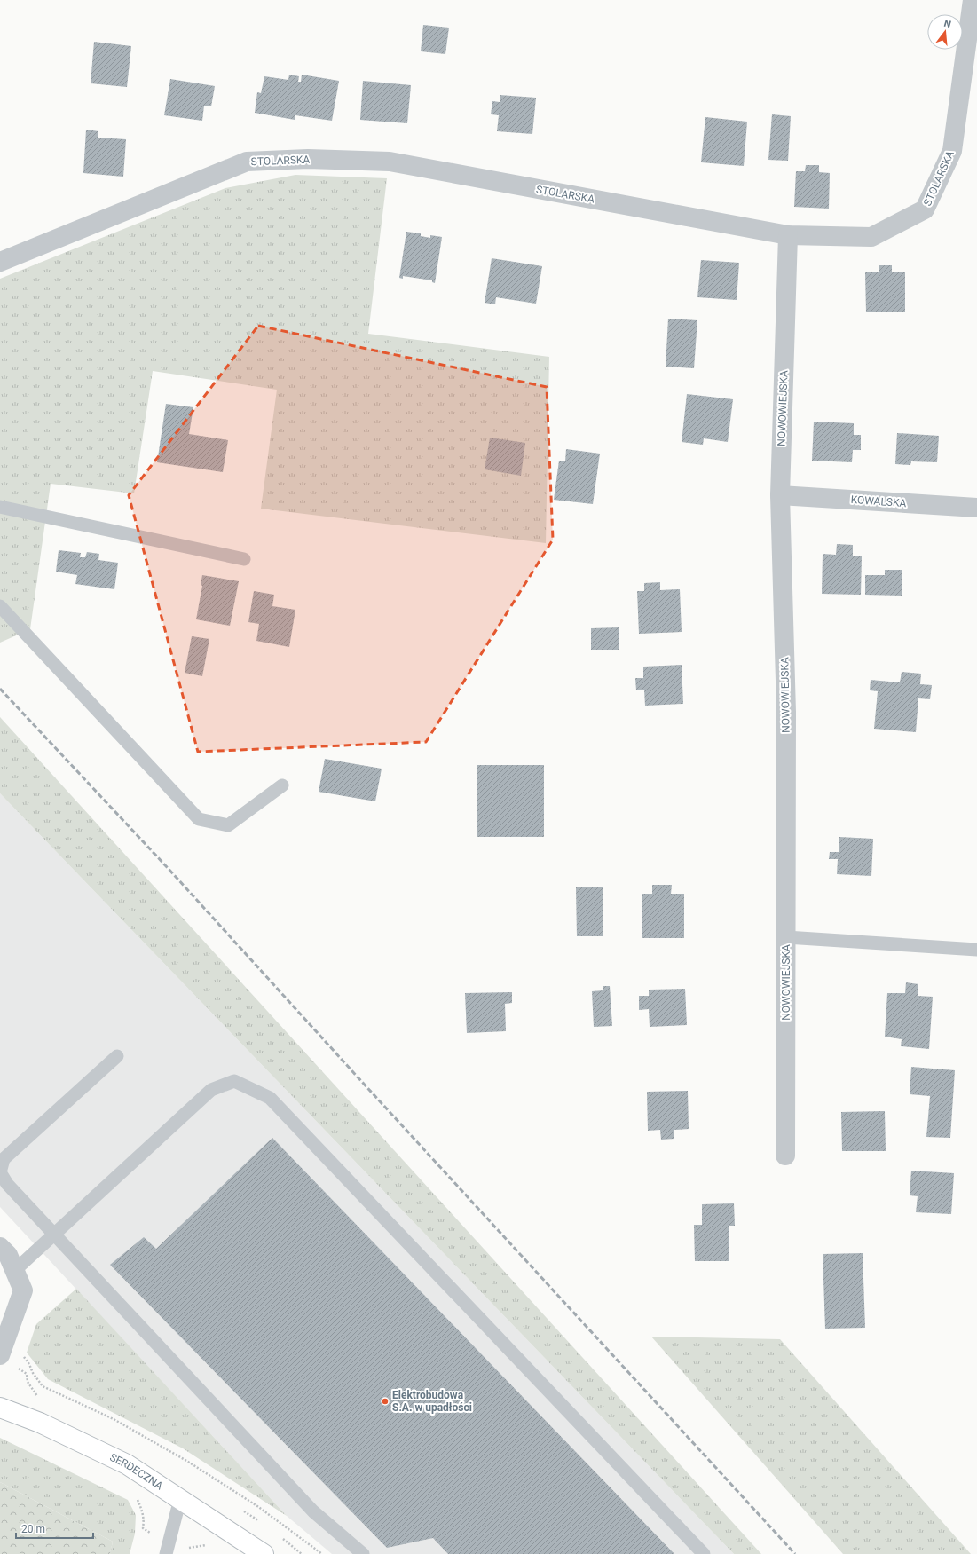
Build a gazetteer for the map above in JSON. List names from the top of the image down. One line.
{"streets":{"street":["STOLARSKA","NOWOWIEJSKA","KOWALSKA","SERDECZNA"]},"crossings":[["STOLARSKA","NOWOWIEJSKA"],["NOWOWIEJSKA","KOWALSKA"]],"places":["Elektrobudowa S.A. w upadłości"],"scale_bar":"20 m","north":"top"}
